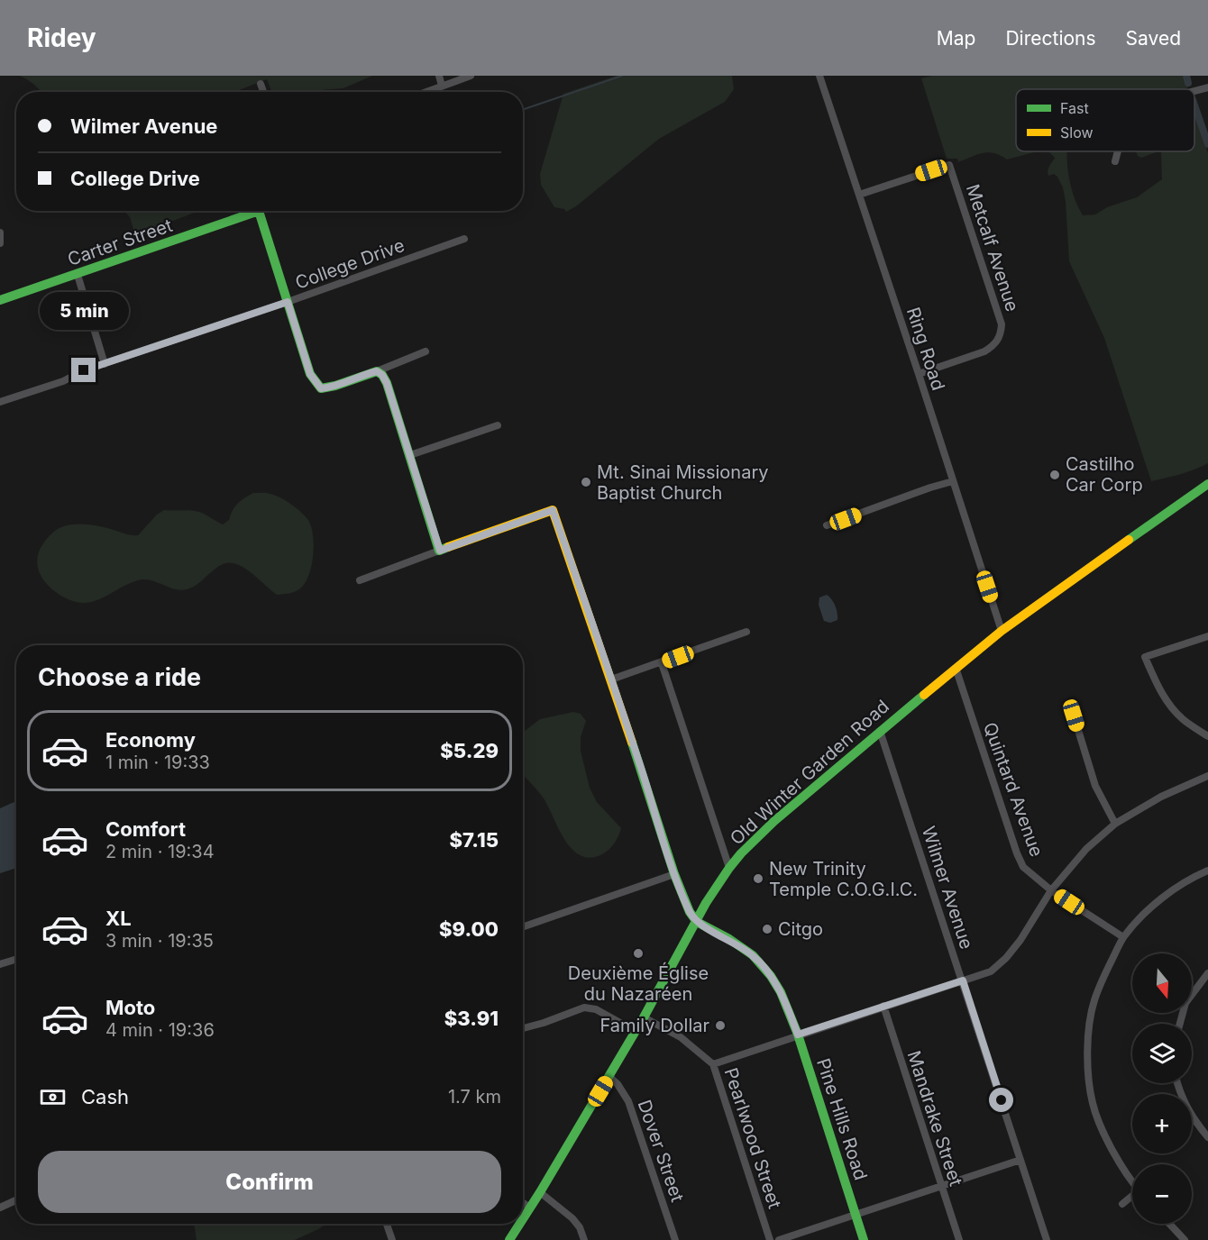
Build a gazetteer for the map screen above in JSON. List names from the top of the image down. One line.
{"streets":{"main road":["Carter Street","Old Winter Garden Road","Pine Hills Road"],"street":["Metcalf Avenue","College Drive","Ring Road","Quintard Avenue","Wilmer Avenue","Mandrake Street","Pearlwood Street","Dover Street"]},"crossings":[["Metcalf Avenue","Ring Road"],["Ring Road","Old Winter Garden Road"],["Old Winter Garden Road","Quintard Avenue"],["Old Winter Garden Road","Wilmer Avenue"],["Old Winter Garden Road","Pine Hills Road"],["Old Winter Garden Road","Pearlwood Street"],["Old Winter Garden Road","Dover Street"]],"places":["Castilho Car Corp","Mt. Sinai Missionary Baptist Church","New Trinity Temple C.O.G.I.C.","Citgo","Deuxième Église du Nazaréen","Family Dollar"],"legend":["Fast","Slow"],"north":"bottom","page":{"header":"Ridey","nav":["Map","Directions","Saved"],"banner":["Wilmer Avenue","College Drive"],"bubble":"5 min","heading":"Choose a ride","list":[{"name":"Economy","note":"1 min · 19:33","value":"$5.29"},{"name":"Comfort","note":"2 min · 19:34","value":"$7.15"},{"name":"XL","note":"3 min · 19:35","value":"$9.00"},{"name":"Moto","note":"4 min · 19:36","value":"$3.91"}],"map_buttons":["+","−"],"pay":["Cash","1.7 km"],"buttons":"Confirm"}}
